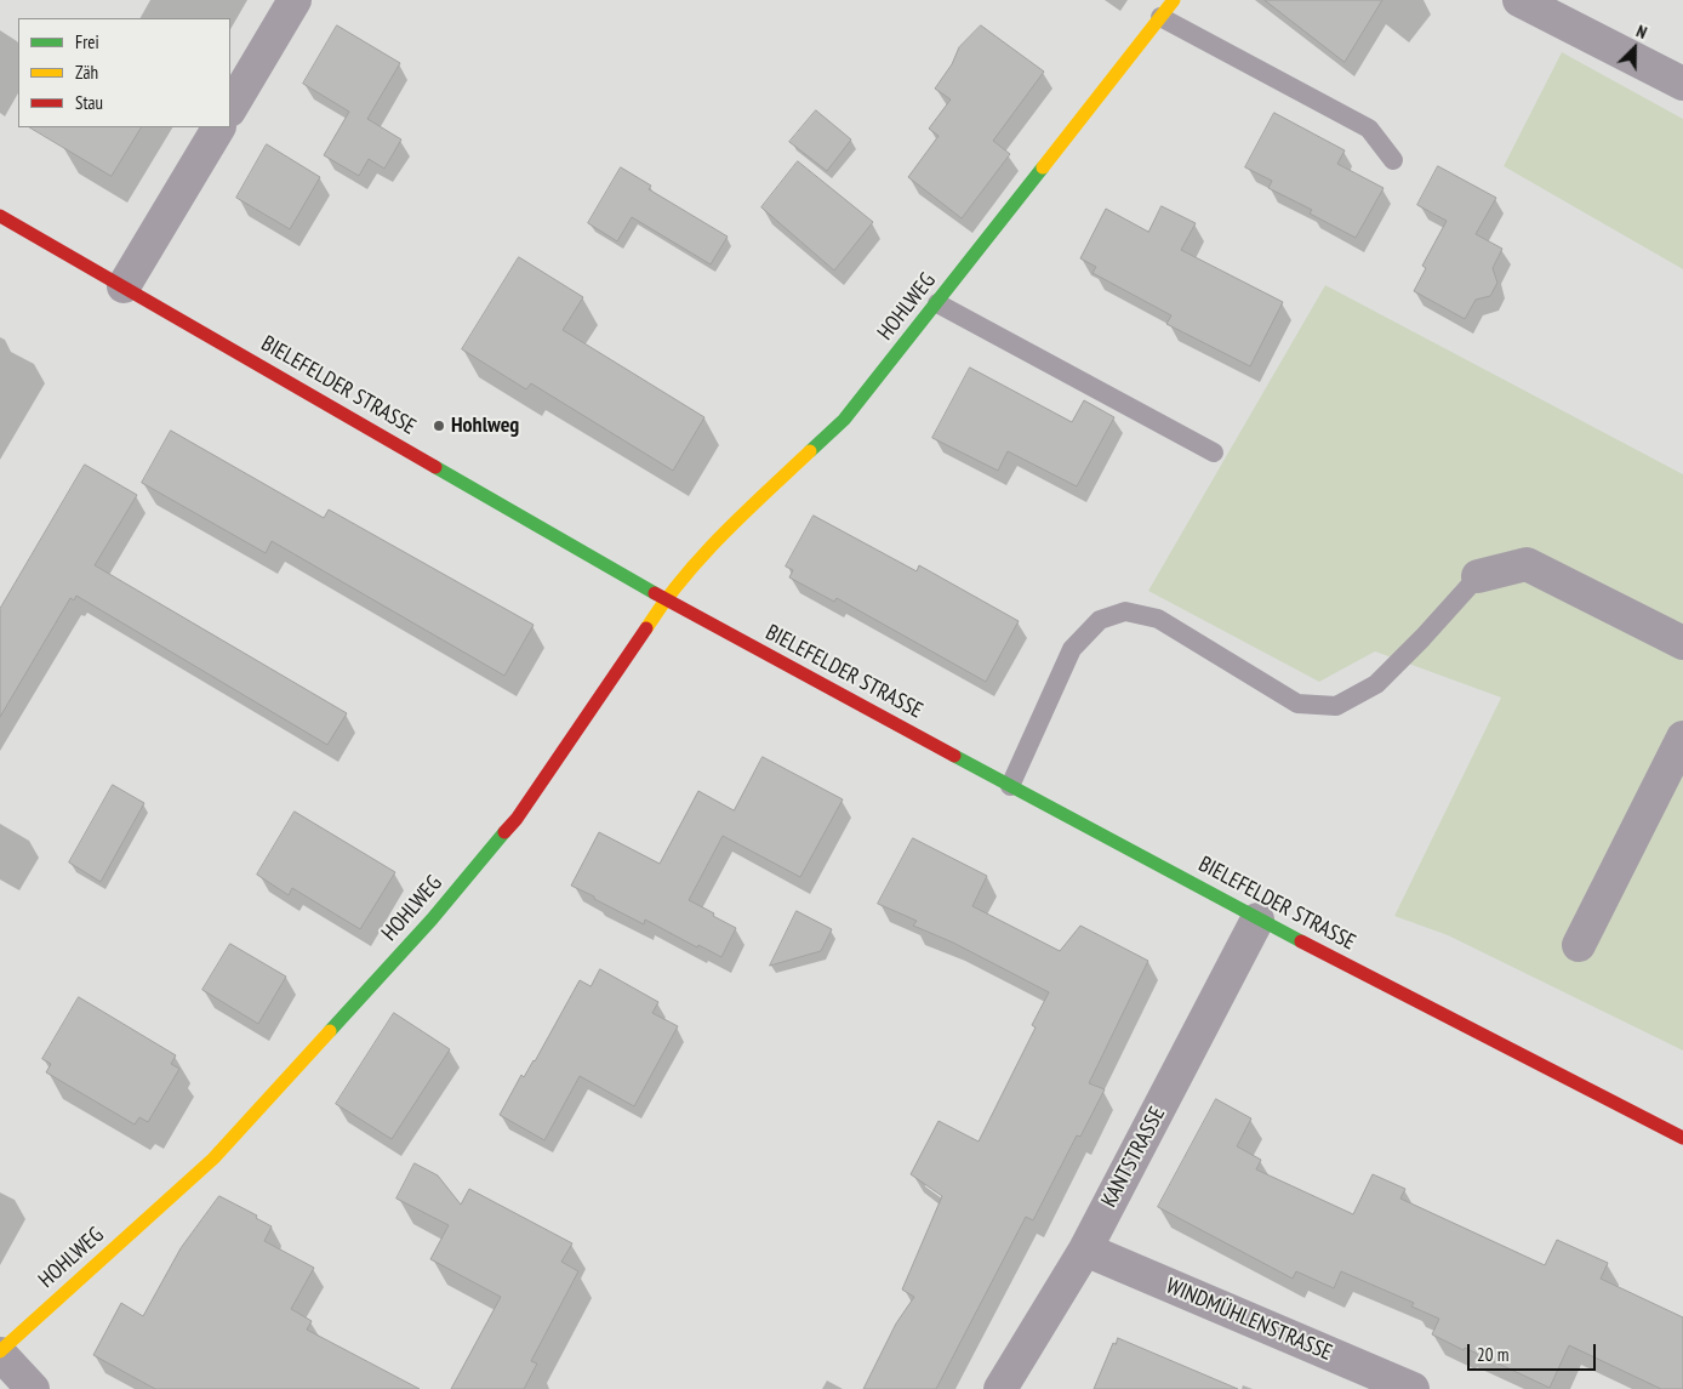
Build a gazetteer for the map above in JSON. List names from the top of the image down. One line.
{"streets":{"main road":["HOHLWEG","BIELEFELDER STRASSE"],"street":["KANTSTRASSE","WINDMÜHLENSTRASSE"]},"crossings":[["HOHLWEG","BIELEFELDER STRASSE"],["BIELEFELDER STRASSE","KANTSTRASSE"],["KANTSTRASSE","WINDMÜHLENSTRASSE"]],"places":["Hohlweg"],"legend":["Frei","Zäh","Stau"],"scale_bar":"20 m","north":"top right"}
